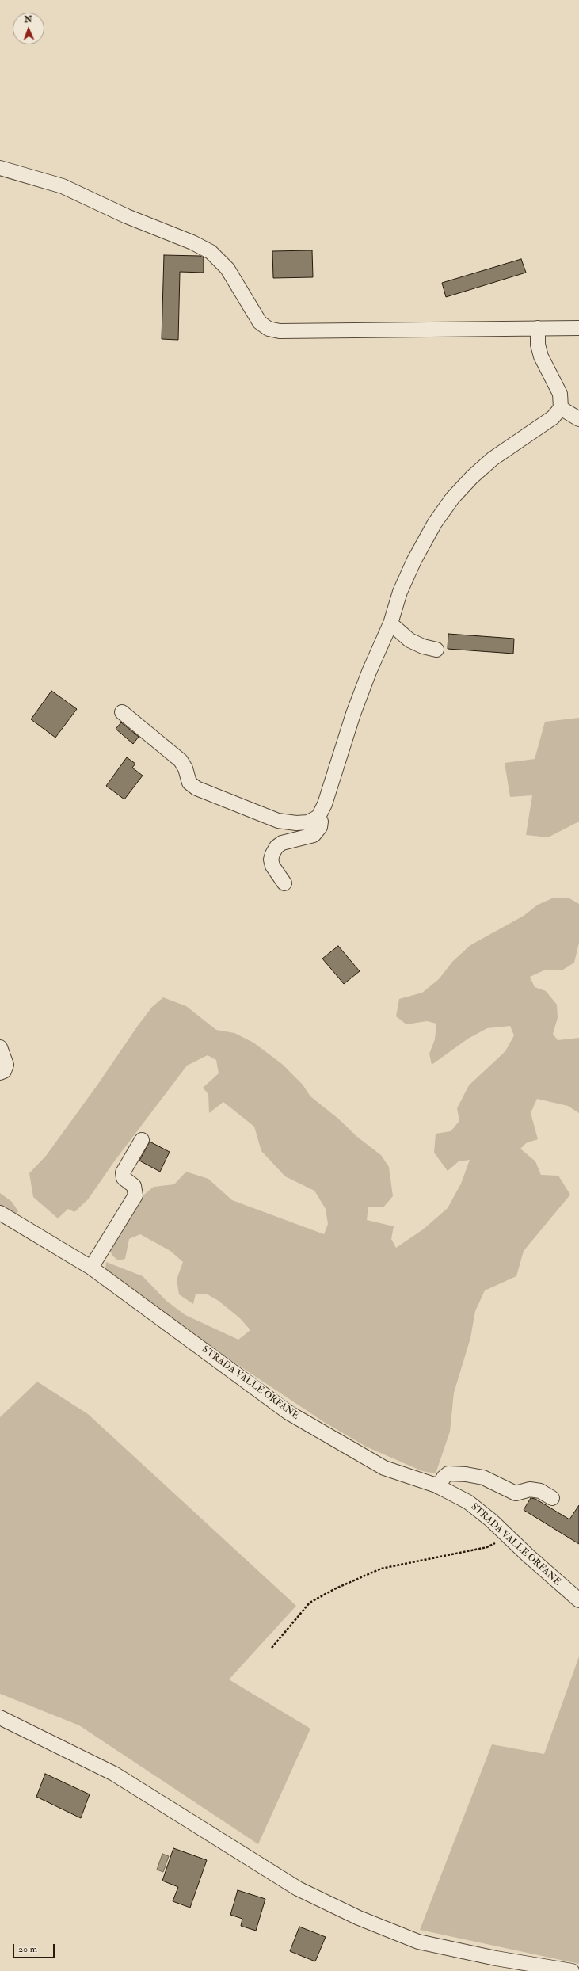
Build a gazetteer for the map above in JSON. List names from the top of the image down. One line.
{"streets":{"street":["STRADA VALLE ORFANE"]},"scale_bar":"20 m","north":"top"}
